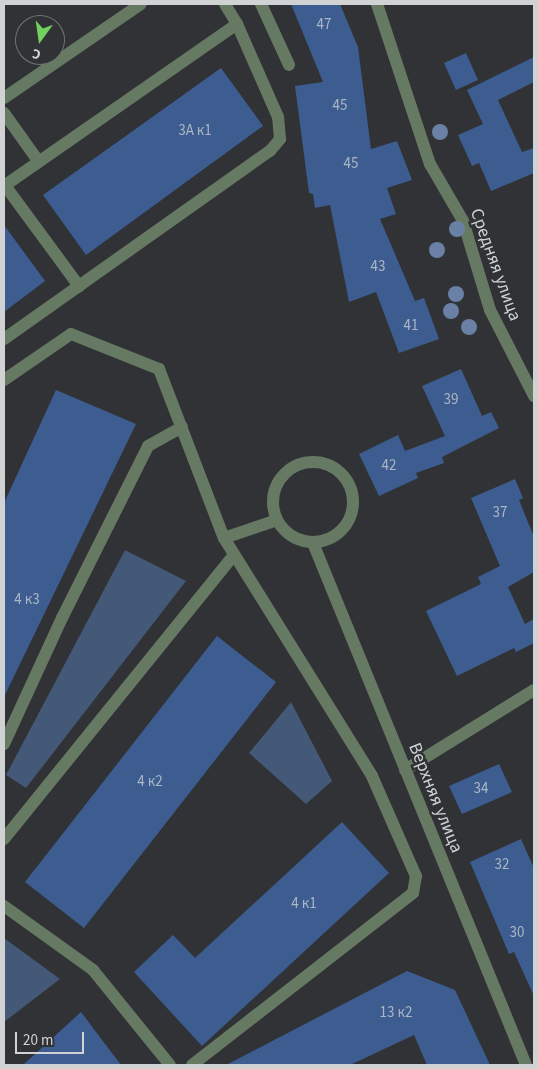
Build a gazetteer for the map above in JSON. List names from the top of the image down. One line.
{"streets":{"street":["Средняя улица","Верхняя улица"]},"house_numbers":["47","45","3А к1","45","43","41","39","42","37","4 к3","4 к2","34","32","4 к1","30","13 к2"],"scale_bar":"20 m","north":"bottom"}
